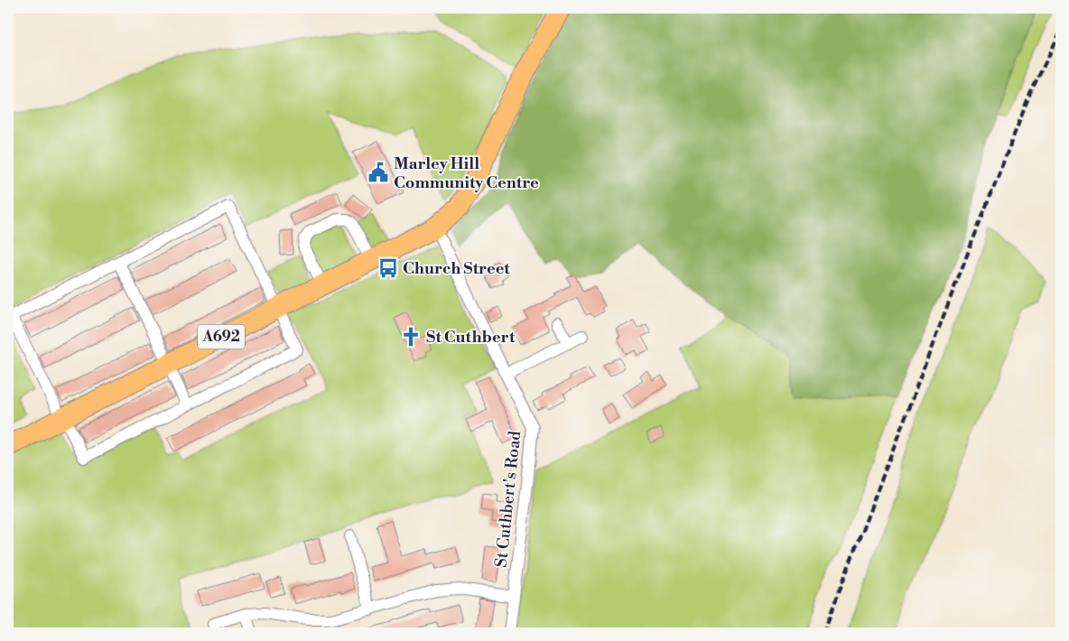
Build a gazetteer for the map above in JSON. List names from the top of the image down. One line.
{"streets":{"highway":["A692"],"street":["St Cuthbert's Road"]},"crossings":[["A692","St Cuthbert's Road"]],"places":{"public building":["Marley Hill Community Centre"],"bus stop":["Church Street"],"church":["St Cuthbert"]}}
